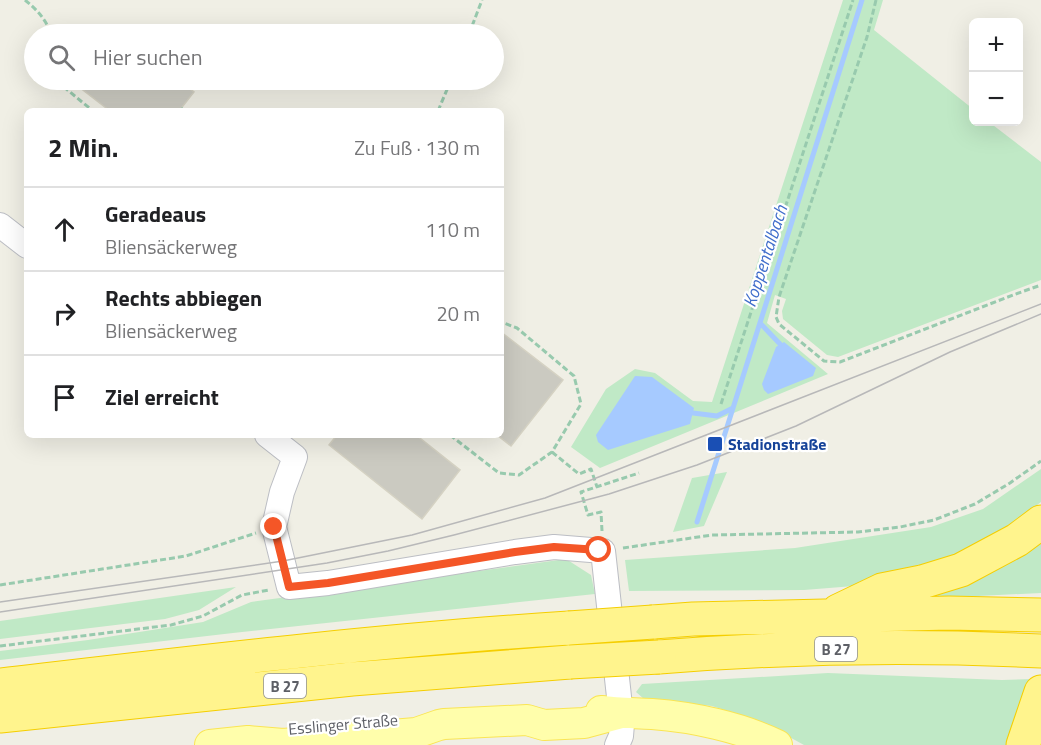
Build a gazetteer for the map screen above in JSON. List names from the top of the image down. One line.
{"streets":{"highway":["B 27"],"main road":["Esslinger Straße"]},"water":["Koppentalbach"],"places":{"transit":["Stadionstraße"]},"page":{"map_buttons":["+","−"],"search":"Hier suchen","heading":["2 Min.","Zu Fuß · 130 m"],"list":[["Geradeaus","Bliensäckerweg","110 m"],["Rechts abbiegen","Bliensäckerweg","20 m"],"Ziel erreicht"]}}
